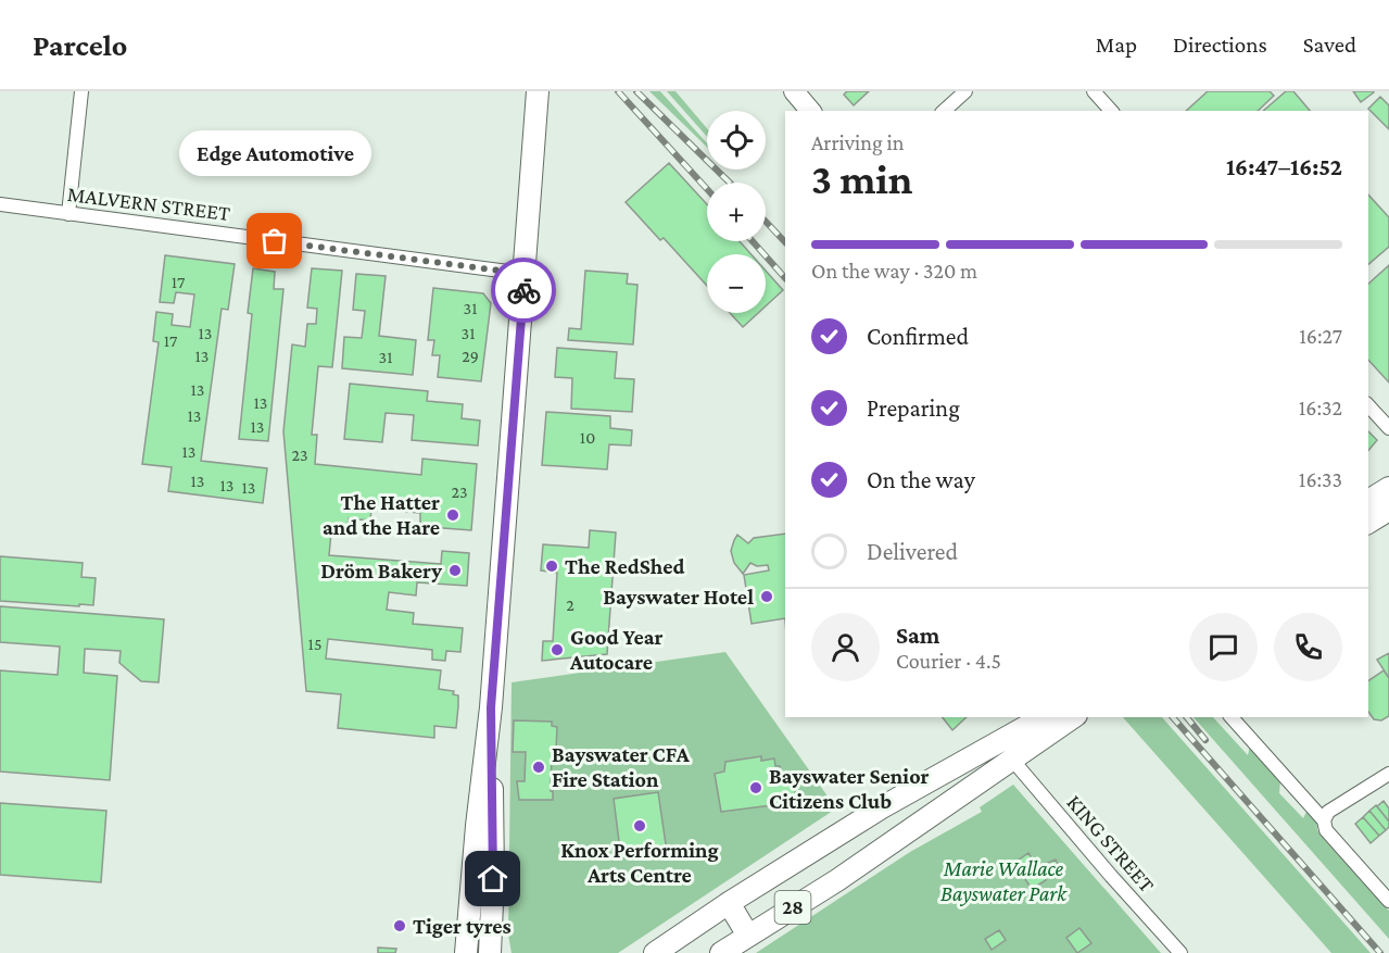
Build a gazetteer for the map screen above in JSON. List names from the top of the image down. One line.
{"streets":{"main road":["28"],"street":["MALVERN STREET","KING STREET"]},"crossings":[["KING STREET","28"]],"parks":["Marie Wallace Bayswater Park"],"places":["Edge Automotive","The Hatter and the Hare","The RedShed","Dröm Bakery","Bayswater Hotel","Good Year Autocare","Bayswater CFA Fire Station","Bayswater Senior Citizens Club","Knox Performing Arts Centre","Tiger tyres"],"house_numbers":["17","31","13","31","17","13","29","31","13","13","13","13","10","13","23","13","13","13","23","2","15"],"page":{"header":"Parcelo","nav":["Map","Directions","Saved"],"map_buttons":["+","−"],"heading":["3 min","Arriving in","16:47–16:52"],"panel":["Sam","Courier · 4.5"],"bubble":"Edge Automotive","bar":"On the way · 320 m","list":[["Confirmed","16:27"],["Preparing","16:32"],["On the way","16:33"],"Delivered"]}}
